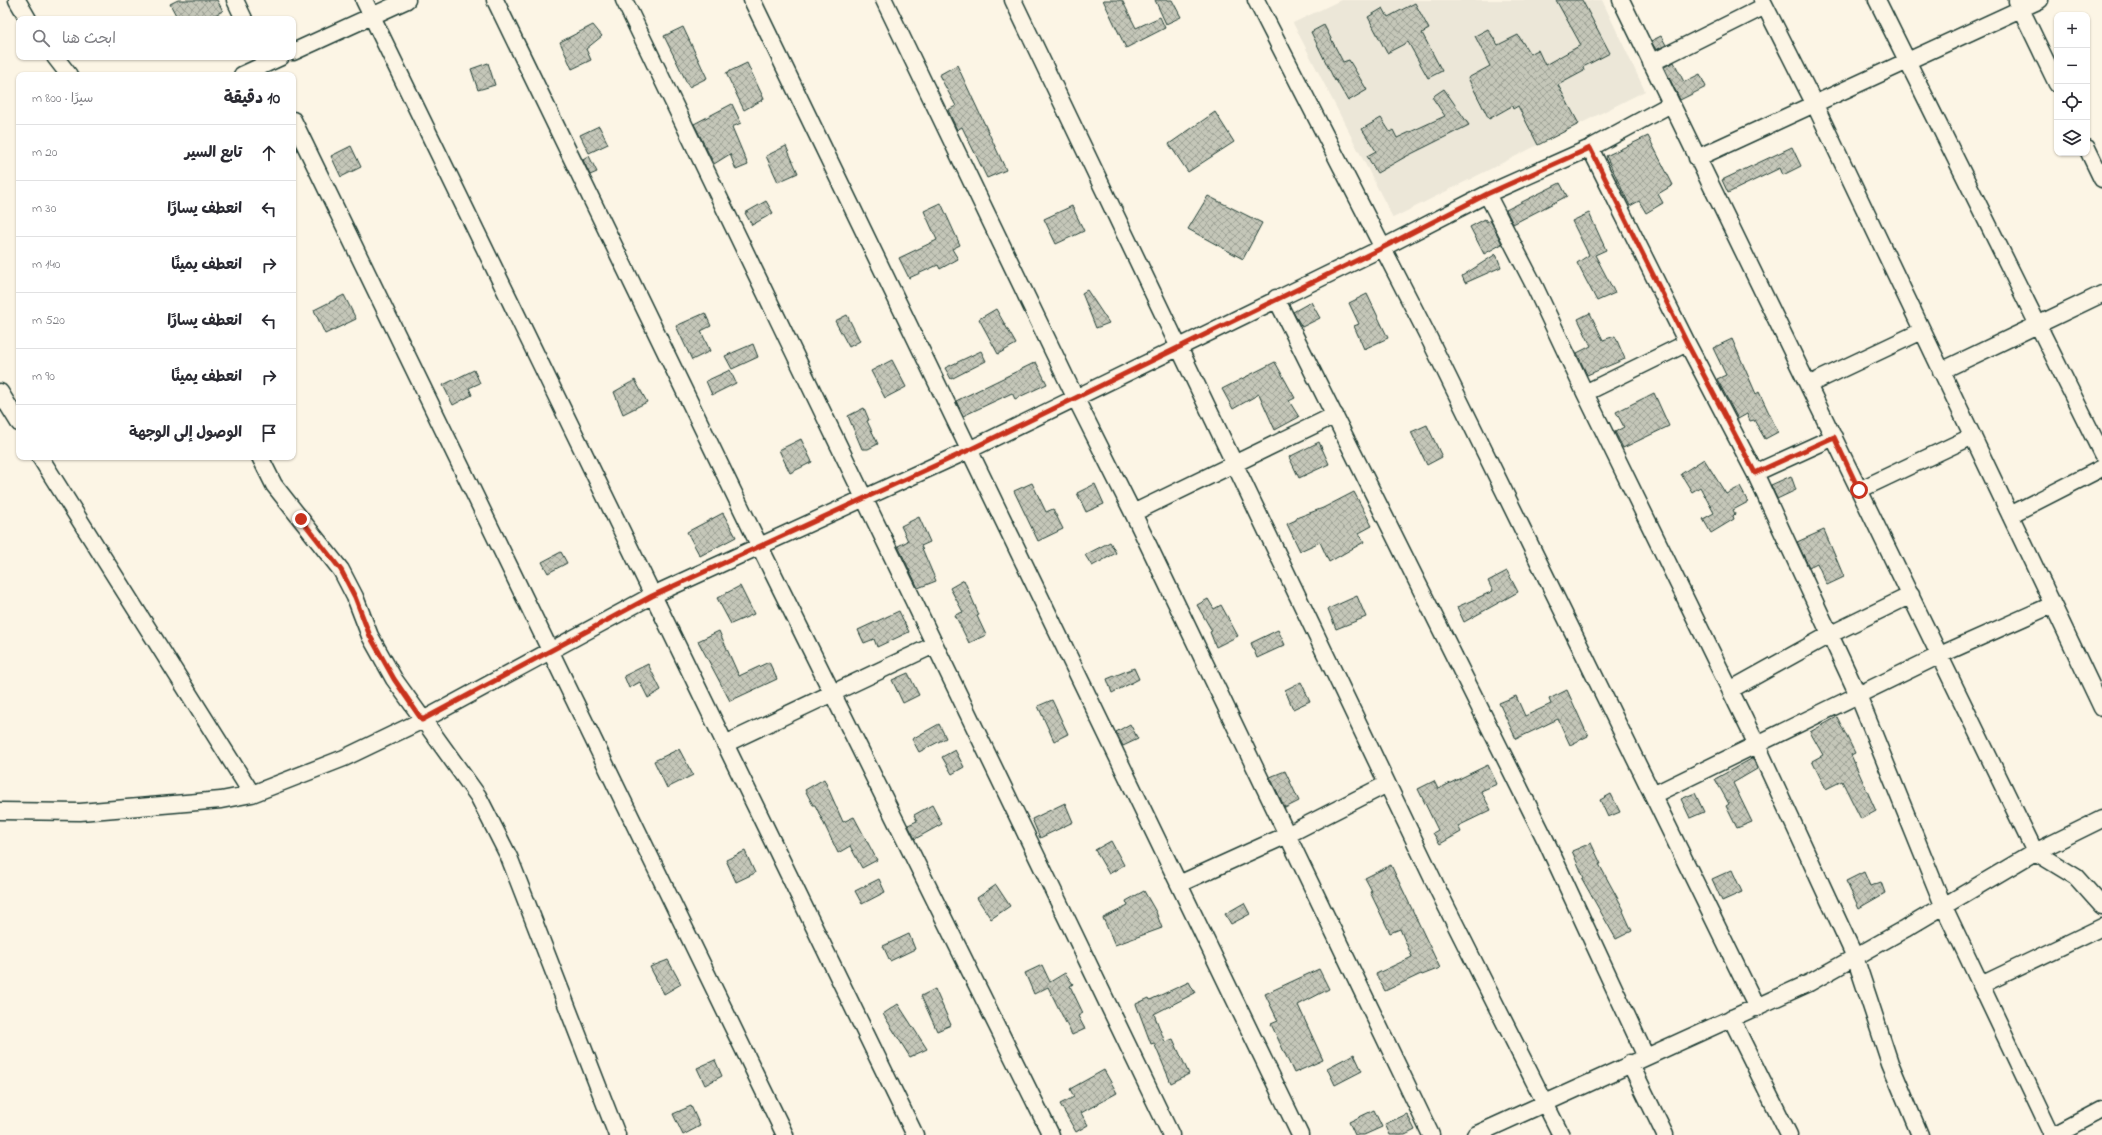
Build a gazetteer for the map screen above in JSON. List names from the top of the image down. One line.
{"page":{"map_buttons":["+","−"],"search":"ابحث هنا","heading":["10 دقيقة","سيرًا · 800 m"],"list":[["تابع السير","20 m"],["انعطف يسارًا","30 m"],["انعطف يمينًا","140 m"],["انعطف يسارًا","520 m"],["انعطف يمينًا","90 m"],"الوصول إلى الوجهة"]}}
